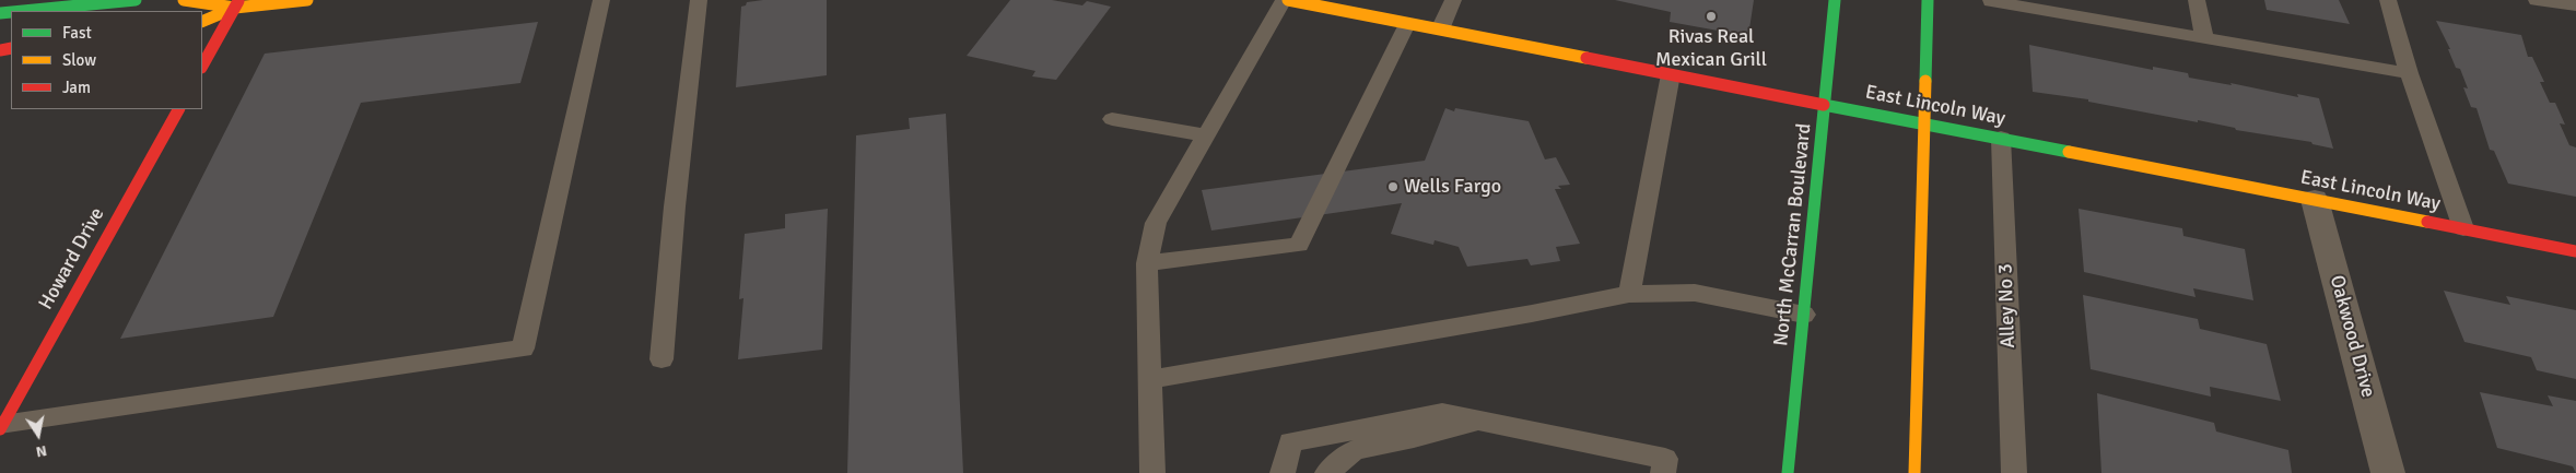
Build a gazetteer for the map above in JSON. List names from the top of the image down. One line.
{"streets":{"street":["East Lincoln Way","North McCarran Boulevard","Howard Drive","Oakwood Drive"],"lane":["Alley No 3"]},"crossings":[["East Lincoln Way","North McCarran Boulevard"],["East Lincoln Way","Alley No 3"],["East Lincoln Way","Oakwood Drive"]],"places":["Rivas Real Mexican Grill","Wells Fargo"],"legend":["Fast","Slow","Jam"],"north":"bottom"}
